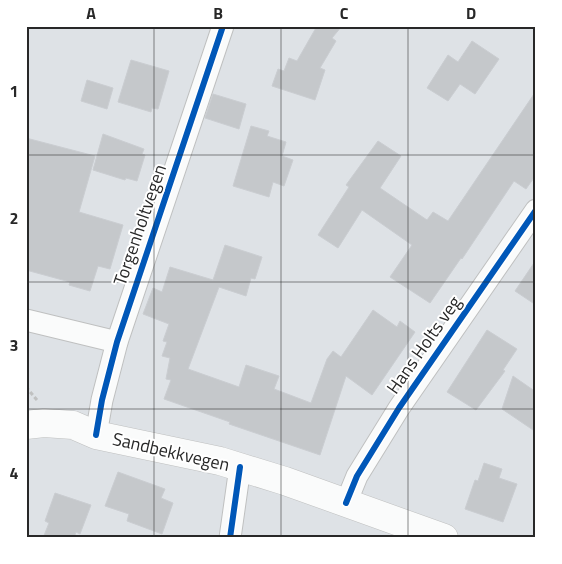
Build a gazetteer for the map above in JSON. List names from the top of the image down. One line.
{"streets":{"main road":["Sandbekkvegen"],"street":["Torgenholtvegen","Hans Holts veg"]},"crossings":[["Torgenholtvegen","Sandbekkvegen"],["Hans Holts veg","Sandbekkvegen"]],"grid":{"columns":["A","B","C","D"],"rows":["1","2","3","4"]}}
